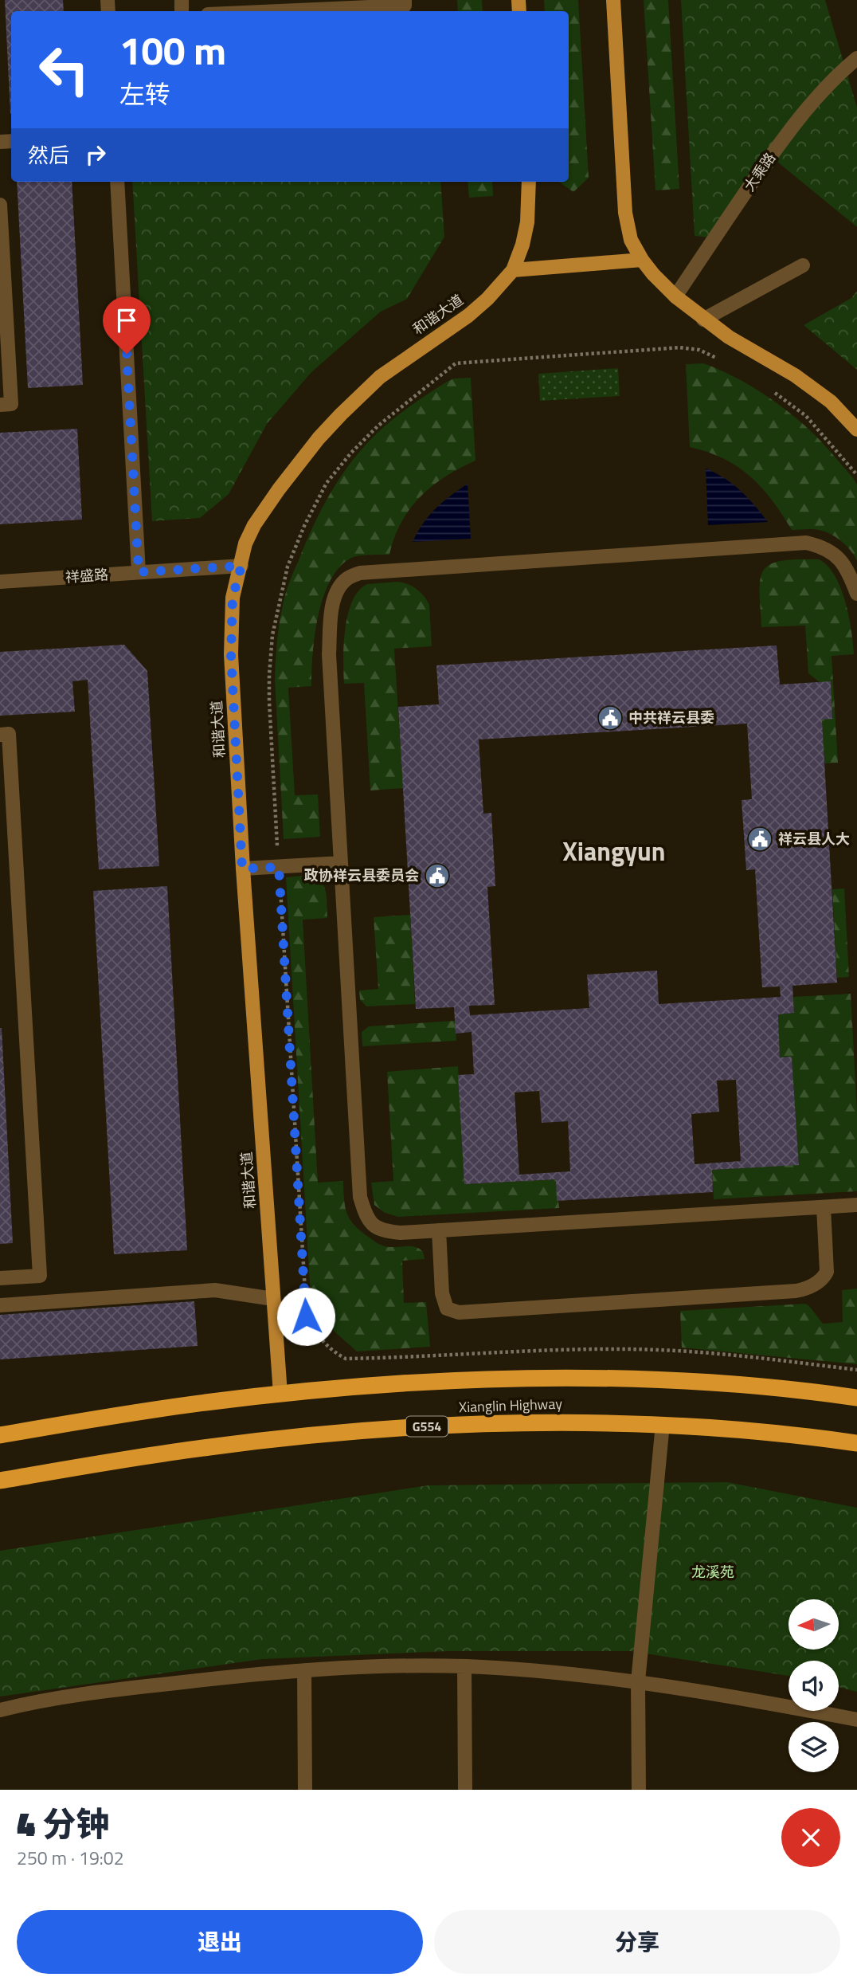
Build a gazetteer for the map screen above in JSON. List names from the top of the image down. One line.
{"streets":{"highway":["Xianglin Highway","G554"],"main road":["和谐大道"],"street":["大乘路","祥盛路"]},"crossings":[["和谐大道","祥盛路"],["和谐大道","Xianglin Highway"]],"districts":["Xiangyun"],"parks":["龙溪苑"],"places":{"public building":["中共祥云县委","祥云县人大","政协祥云县委员会"]},"north":"left","page":{"turn":["100 m","左转"],"then":"然后","heading":["4 分钟","250 m · 19:02"],"buttons":["退出","分享"]}}
